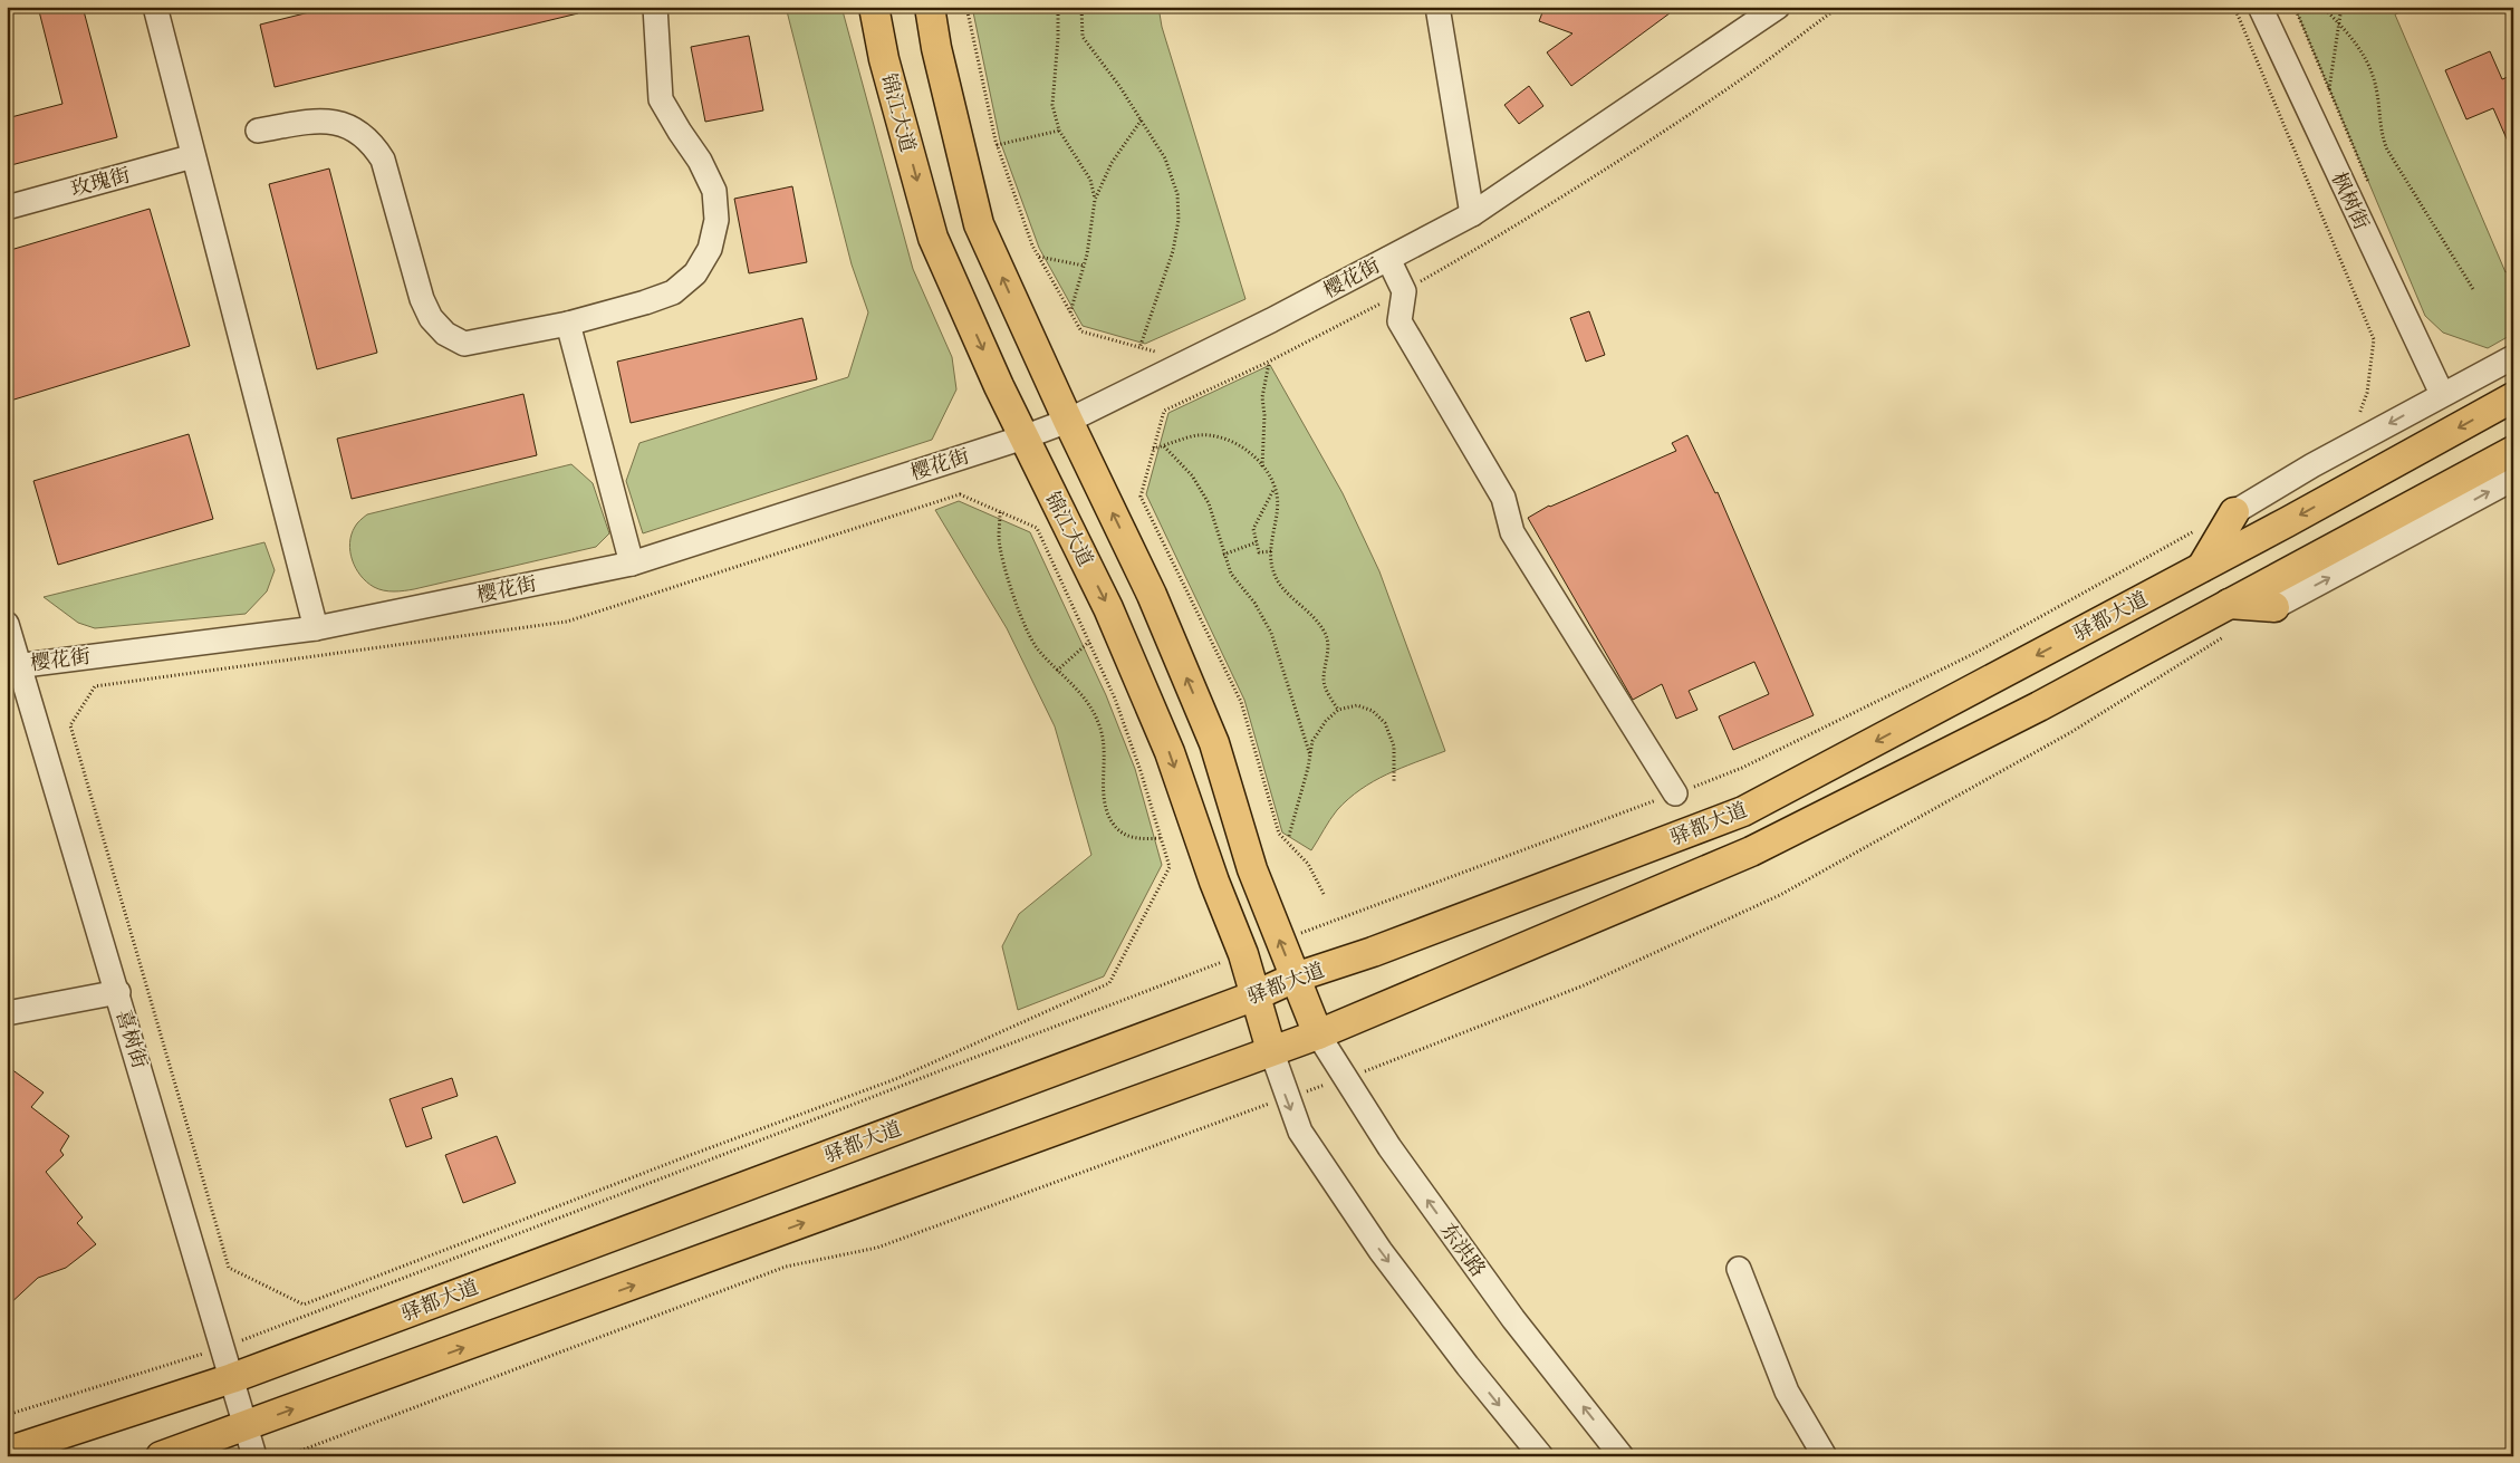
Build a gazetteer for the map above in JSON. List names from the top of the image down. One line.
{"streets":{"main road":["锦江大道","驿都大道"],"street":["玫瑰街","枫树街","樱花街","喜树街","东洪路"]},"crossings":[["锦江大道","樱花街"],["锦江大道","驿都大道"],["樱花街","喜树街"],["驿都大道","喜树街"],["驿都大道","东洪路"]]}
